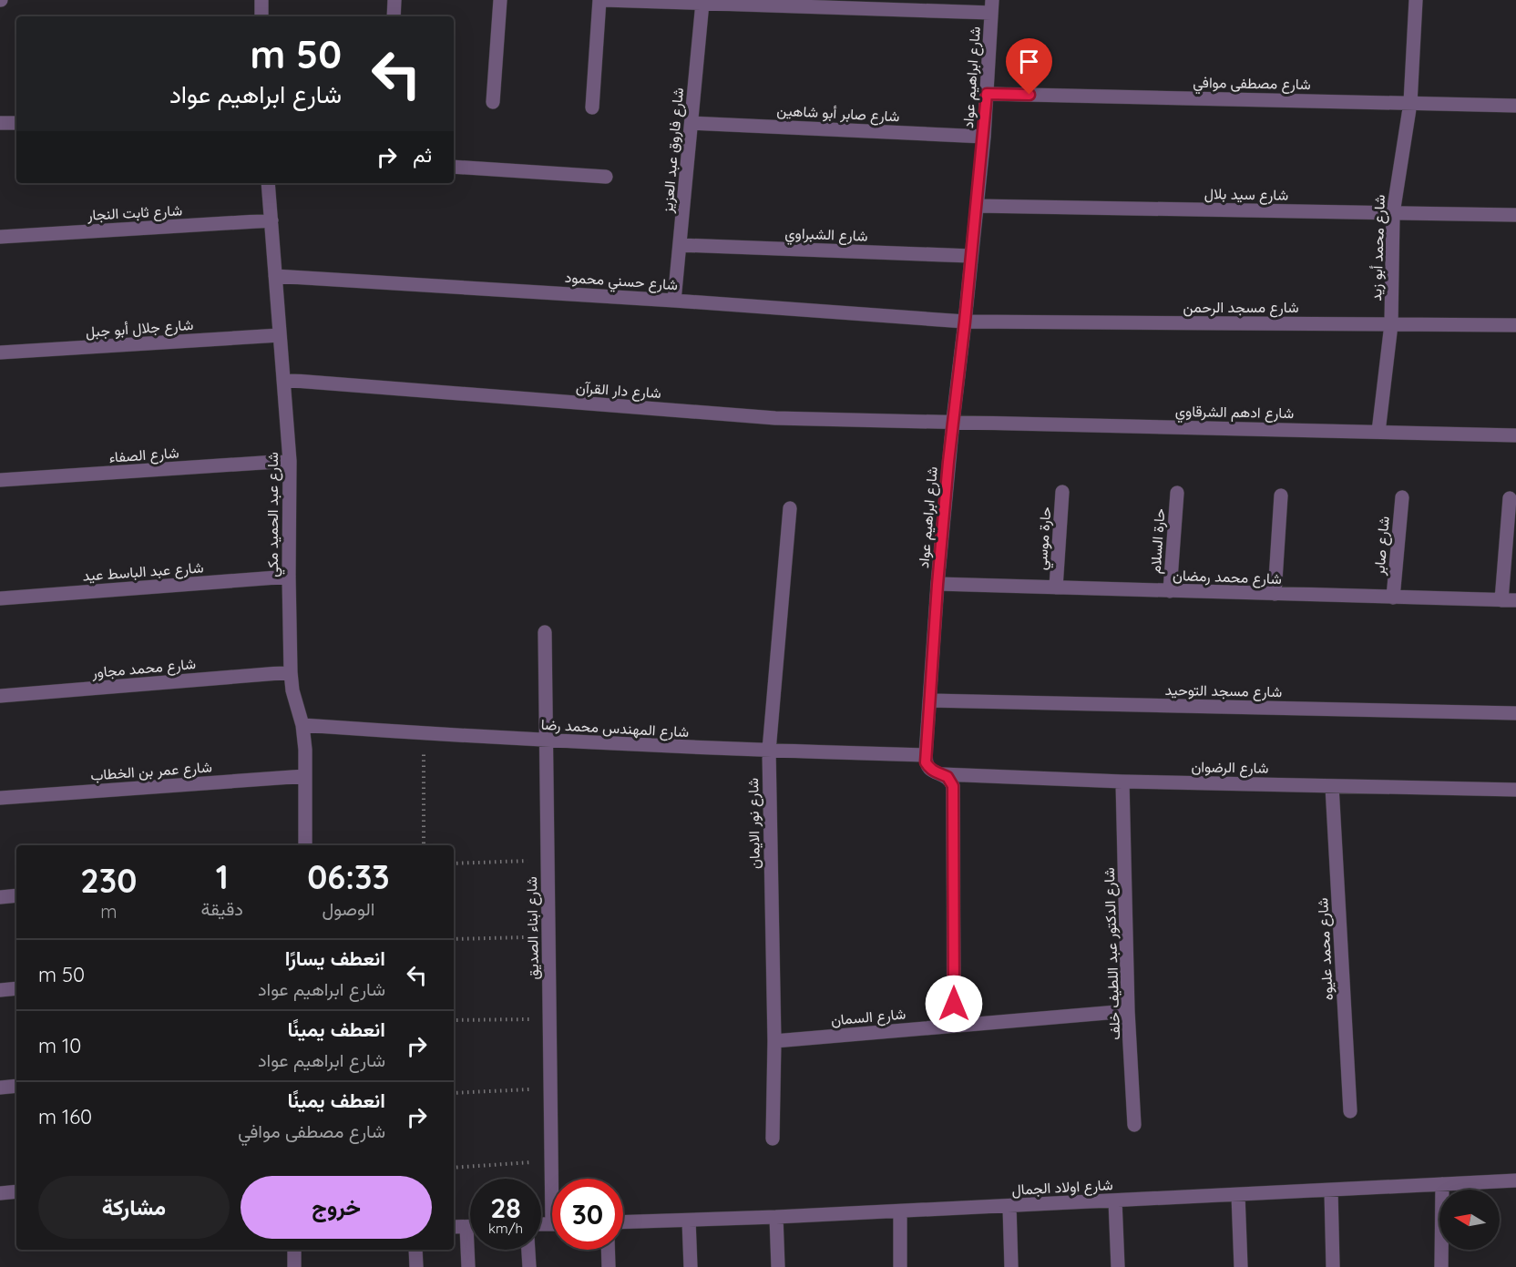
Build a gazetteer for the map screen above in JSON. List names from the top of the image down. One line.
{"streets":{"street":["شارع ابراهيم عواد","شارع مصطفى موافي","شارع صابر أبو شاهين","شارع فاروق عبد العزيز","شارع سيد بلال","شارع ثابت النجار","شارع الشبراوي","شارع محمد أبو زيد","شارع حسني محمود","شارع مسجد الرحمن","شارع جلال أبو جبل","شارع دار القرآن","شارع ادهم الشرقاوي","شارع الصفاء","شارع عبد الحميد مكي","حارة موسي","حارة السلام","شارع صابر","شارع عبد الباسط عيد","شارع محمد رمضان","شارع محمد مجاور","شارع مسجد التوحيد","شارع المهندس محمد رضا","شارع الرضوان","شارع عمر بن الخطاب","شارع نور الايمان","شارع ابناء الصديق","شارع محمد عليوه","شارع الدكتور عبد اللطيف خلف","شارع السمان","شارع اولاد الجمال"]},"crossings":[["شارع ابراهيم عواد","شارع مصطفى موافي"],["شارع ابراهيم عواد","شارع صابر أبو شاهين"],["شارع ابراهيم عواد","شارع سيد بلال"],["شارع ابراهيم عواد","شارع الشبراوي"],["شارع ابراهيم عواد","شارع حسني محمود"],["شارع ابراهيم عواد","شارع مسجد الرحمن"],["شارع ابراهيم عواد","شارع دار القرآن"],["شارع ابراهيم عواد","شارع ادهم الشرقاوي"],["شارع ابراهيم عواد","شارع محمد رمضان"],["شارع ابراهيم عواد","شارع مسجد التوحيد"],["شارع ابراهيم عواد","شارع المهندس محمد رضا"],["شارع مصطفى موافي","شارع محمد أبو زيد"],["شارع صابر أبو شاهين","شارع فاروق عبد العزيز"],["شارع فاروق عبد العزيز","شارع الشبراوي"],["شارع فاروق عبد العزيز","شارع حسني محمود"],["شارع سيد بلال","شارع محمد أبو زيد"],["شارع ثابت النجار","شارع عبد الحميد مكي"],["شارع محمد أبو زيد","شارع مسجد الرحمن"],["شارع محمد أبو زيد","شارع ادهم الشرقاوي"],["شارع حسني محمود","شارع مسجد الرحمن"],["شارع حسني محمود","شارع عبد الحميد مكي"],["شارع جلال أبو جبل","شارع عبد الحميد مكي"],["شارع دار القرآن","شارع ادهم الشرقاوي"],["شارع دار القرآن","شارع عبد الحميد مكي"],["شارع الصفاء","شارع عبد الحميد مكي"],["شارع عبد الحميد مكي","شارع عبد الباسط عيد"],["شارع عبد الحميد مكي","شارع محمد مجاور"],["شارع عبد الحميد مكي","شارع المهندس محمد رضا"],["شارع عبد الحميد مكي","شارع عمر بن الخطاب"],["حارة موسي","شارع محمد رمضان"],["حارة السلام","شارع محمد رمضان"],["شارع صابر","شارع محمد رمضان"],["شارع المهندس محمد رضا","شارع نور الايمان"],["شارع المهندس محمد رضا","شارع ابناء الصديق"],["شارع الرضوان","شارع محمد عليوه"],["شارع الرضوان","شارع الدكتور عبد اللطيف خلف"],["شارع نور الايمان","شارع السمان"],["شارع الدكتور عبد اللطيف خلف","شارع السمان"]],"north":"left","page":{"turn":["50 m","شارع ابراهيم عواد"],"then":"ثم","eta":["06:33","الوصول","1","دقيقة","230","m"],"list":[{"name":"انعطف يسارًا","note":"شارع ابراهيم عواد","value":"50 m"},{"name":"انعطف يمينًا","note":"شارع ابراهيم عواد","value":"10 m"},{"name":"انعطف يمينًا","note":"شارع مصطفى موافي","value":"160 m"}],"buttons":["خروج","مشاركة"],"speed":"28 km/h","limit":"30"}}
